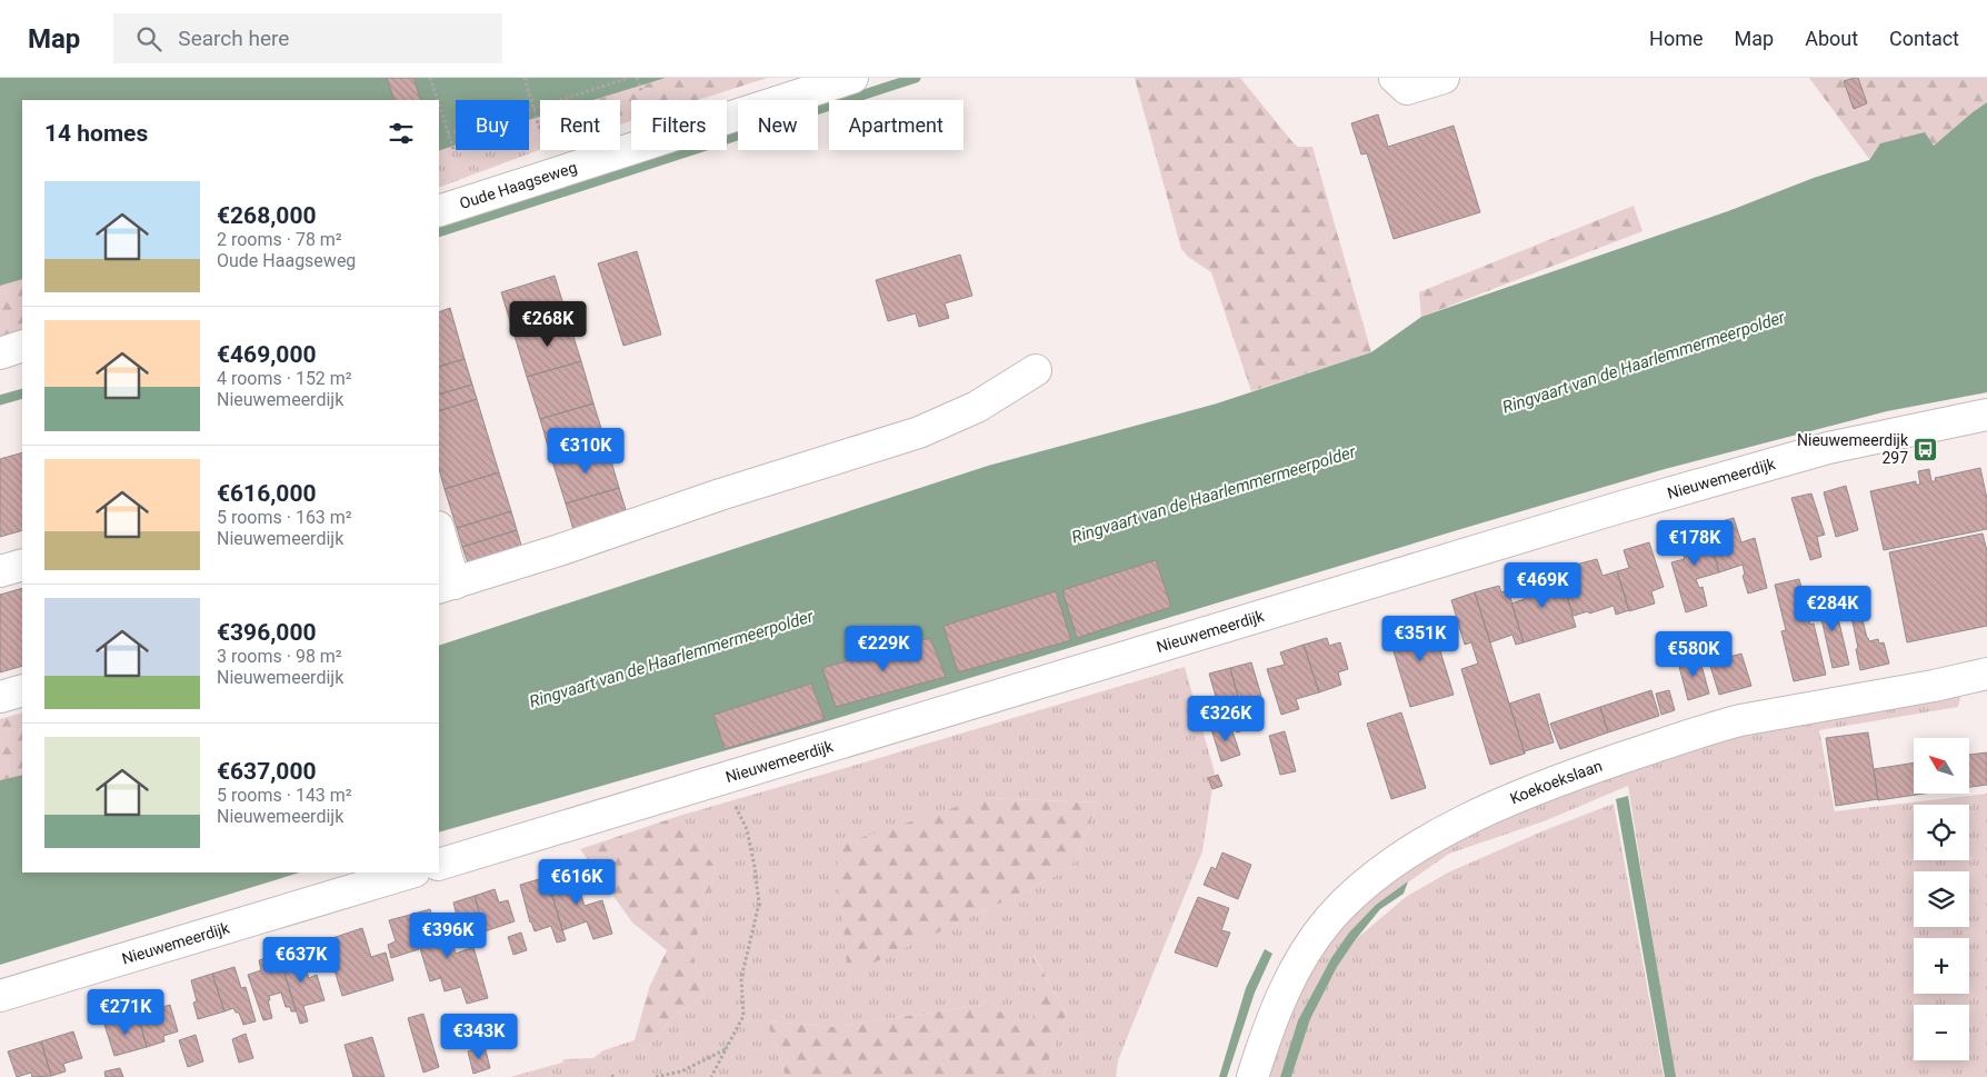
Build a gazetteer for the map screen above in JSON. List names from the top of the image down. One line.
{"streets":{"street":["Oude Haagseweg","Nieuwemeerdijk","Koekoekslaan"]},"water":["Ringvaart van de Haarlemmermeerpolder"],"places":{"bus stop":["Nieuwemeerdijk 297"]},"north":"top left","page":{"header":"Map","search":"Search here","nav":["Home","Map","About","Contact"],"chip":["Buy","Rent","Filters","New","Apartment"],"heading":"14 homes","list":[{"name":"€268,000","note":"2 rooms · 78 m² · Oude Haagseweg"},{"name":"€469,000","note":"4 rooms · 152 m² · Nieuwemeerdijk"},{"name":"€616,000","note":"5 rooms · 163 m² · Nieuwemeerdijk"},{"name":"€396,000","note":"3 rooms · 98 m² · Nieuwemeerdijk"},{"name":"€637,000","note":"5 rooms · 143 m² · Nieuwemeerdijk"}],"price":["€268K","€310K","€178K","€469K","€284K","€351K","€229K","€580K","€326K","€616K","€396K","€637K","€271K","€343K"],"map_buttons":["+","−"]}}
